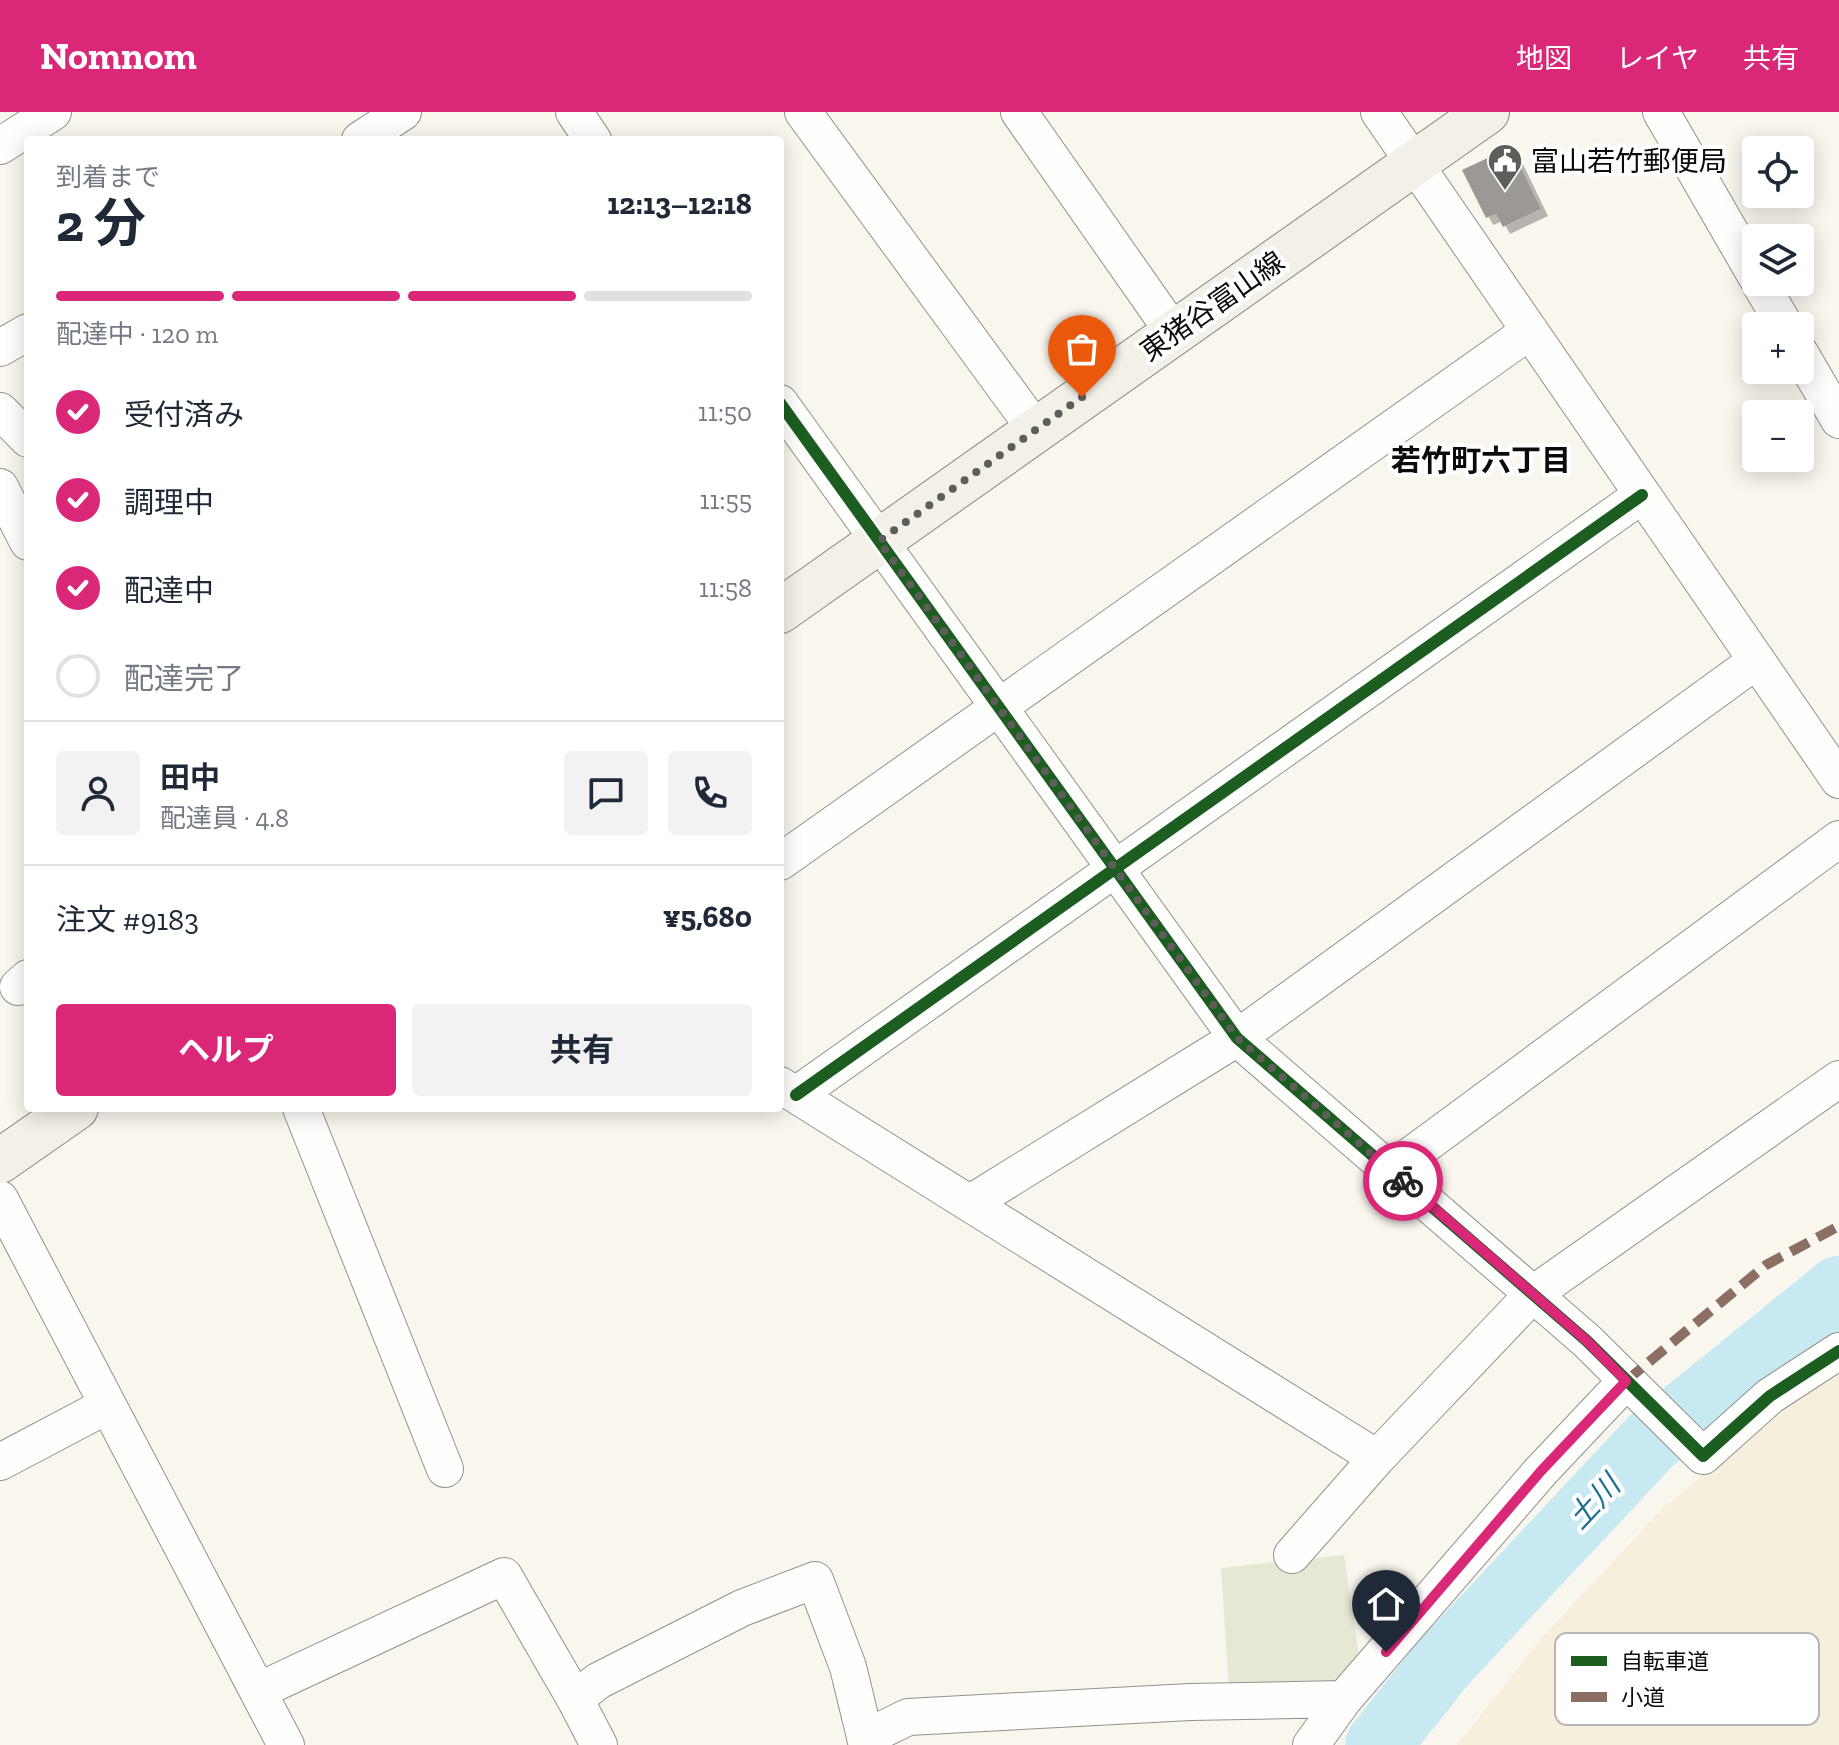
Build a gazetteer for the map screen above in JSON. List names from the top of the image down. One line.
{"streets":{"main road":["東猪谷富山線"]},"districts":["若竹町六丁目"],"water":["土川"],"places":{"public building":["富山若竹郵便局"]},"legend":["自転車道","小道"],"page":{"header":"Nomnom","nav":["地図","レイヤ","共有"],"map_buttons":["+","−"],"heading":["2 分","到着まで","12:13–12:18"],"panel":["田中","配達員 · 4.8","注文 #9183","¥5,680"],"bar":"配達中 · 120 m","list":[["受付済み","11:50"],["調理中","11:55"],["配達中","11:58"],"配達完了"],"buttons":["ヘルプ","共有"]}}
